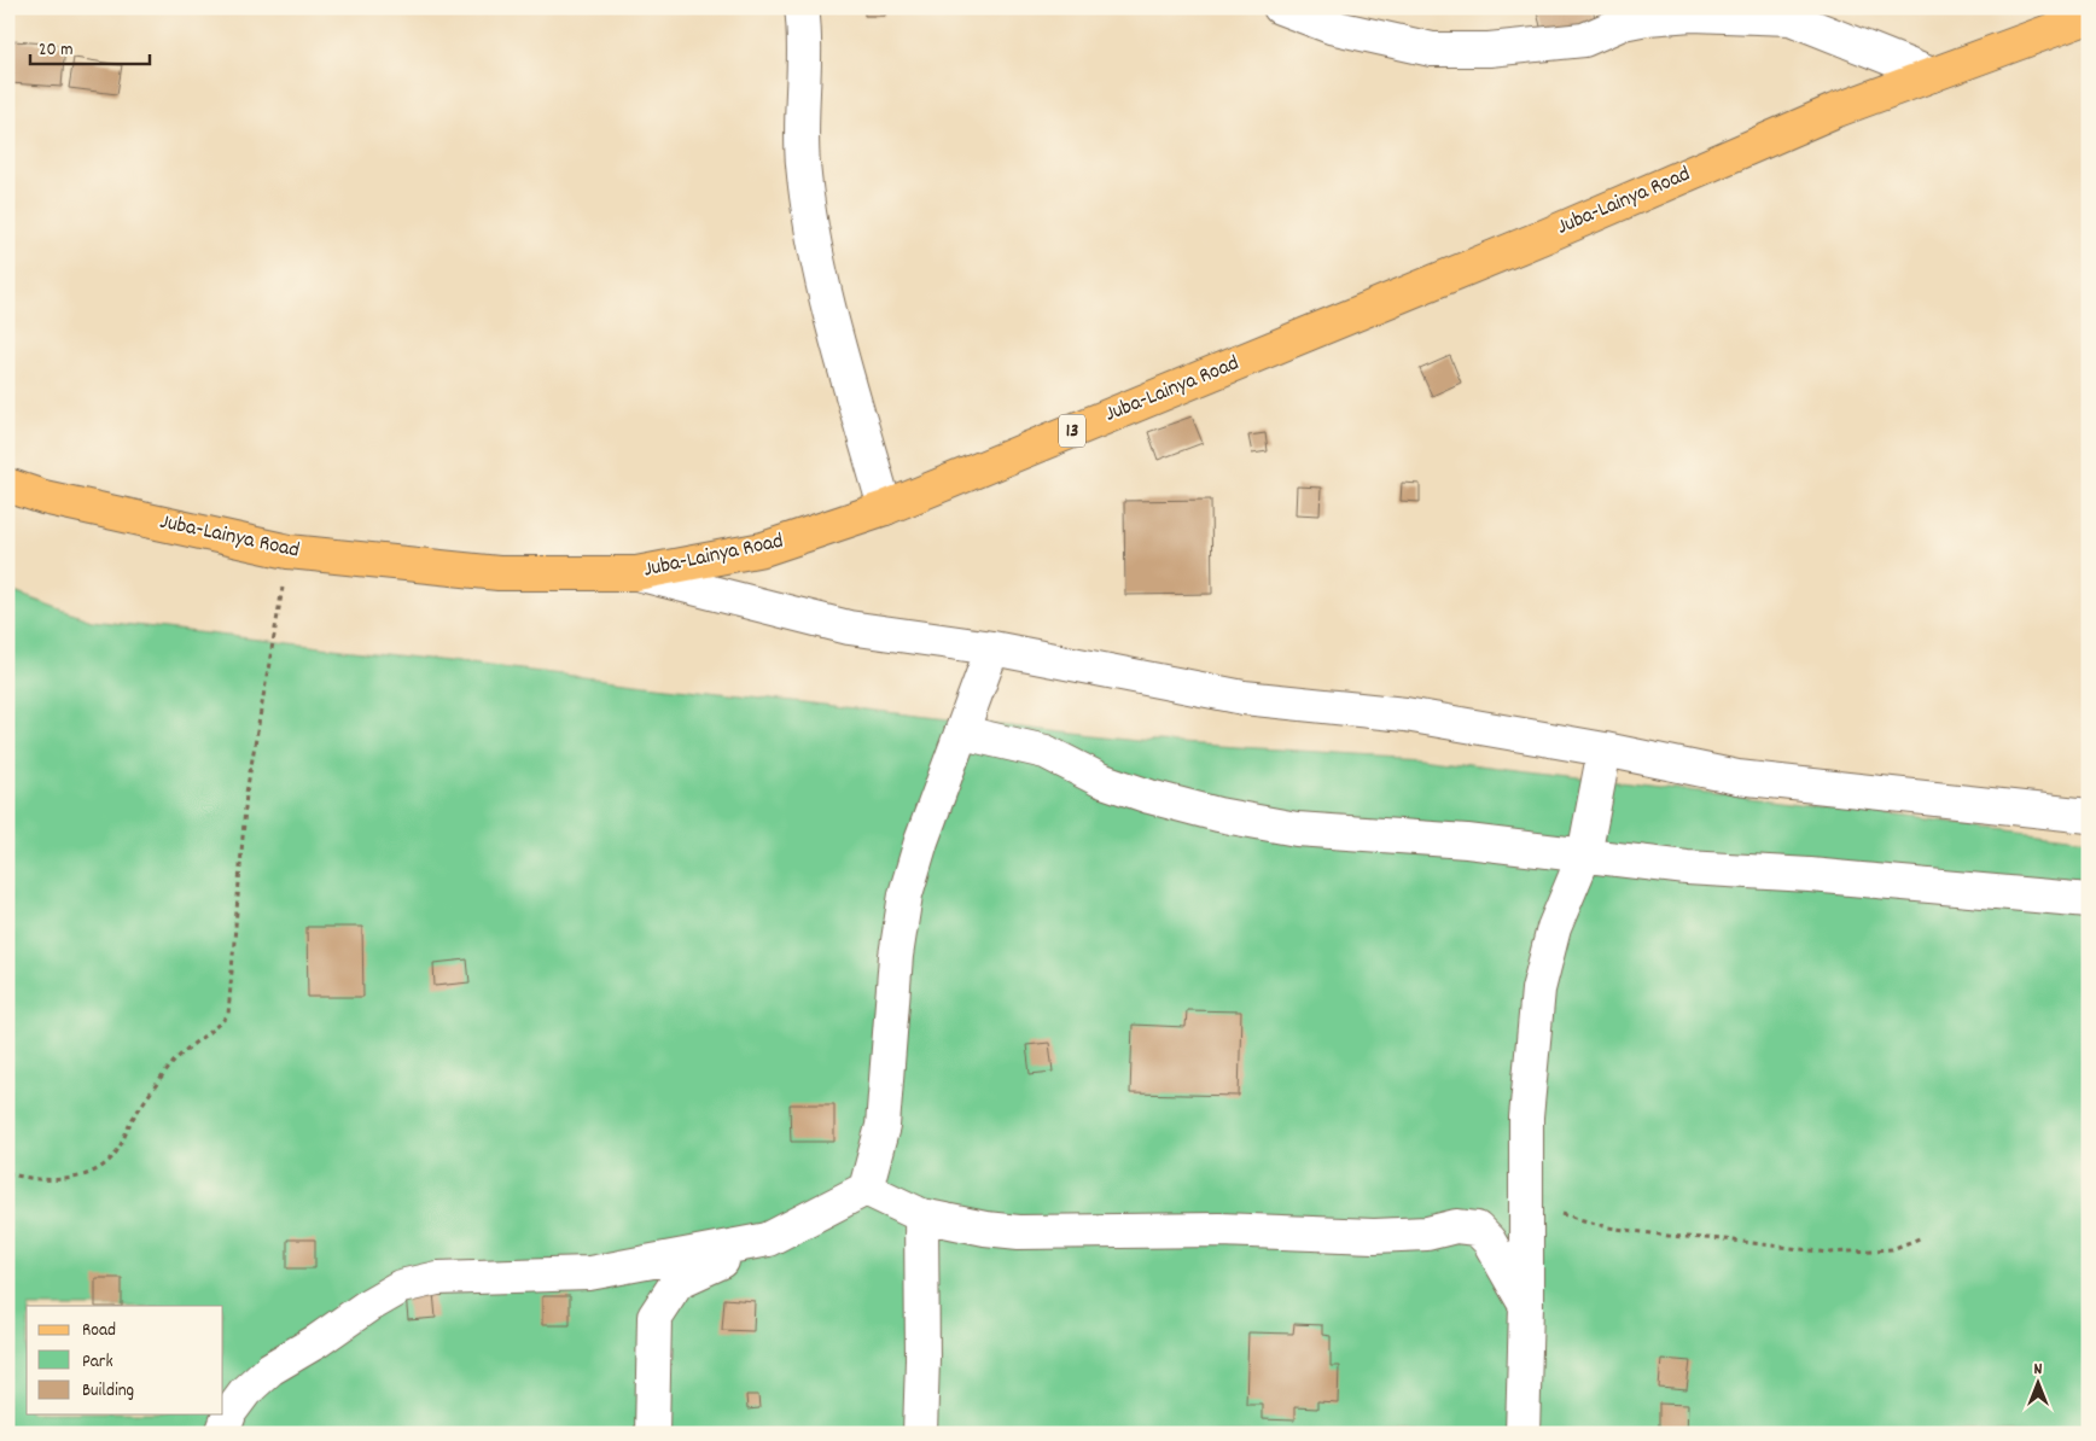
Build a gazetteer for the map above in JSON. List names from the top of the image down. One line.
{"streets":{"main road":["Juba-Lainya Road","13"]},"legend":["Road","Park","Building"],"scale_bar":"20 m","north":"top"}
